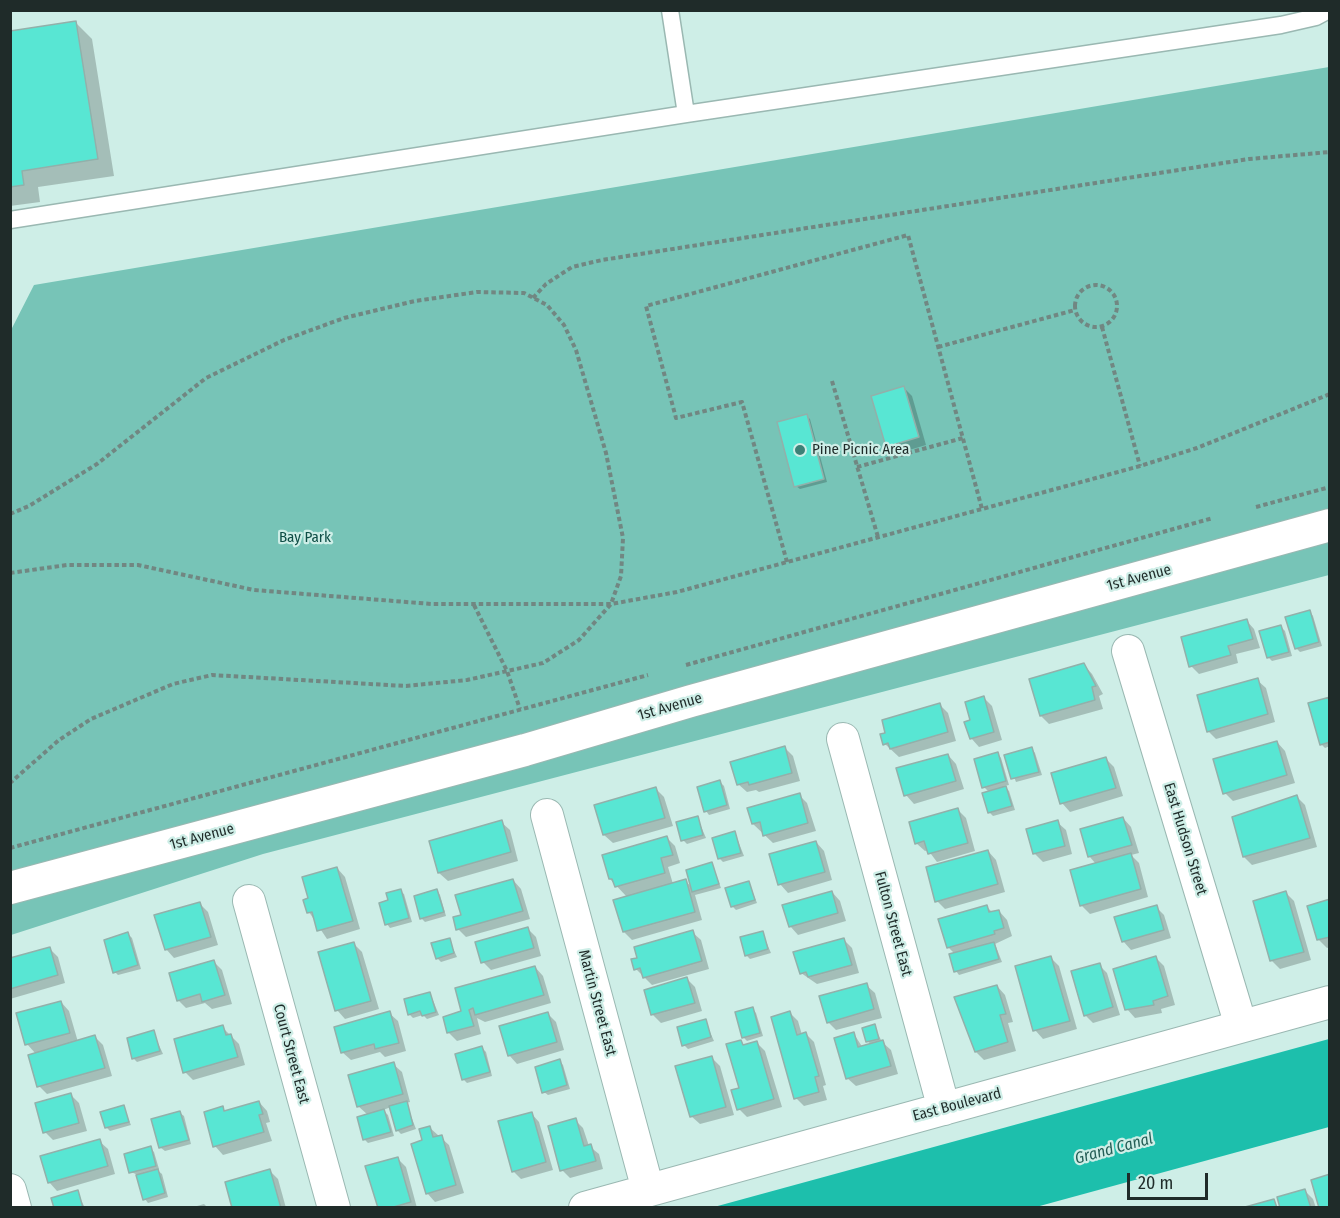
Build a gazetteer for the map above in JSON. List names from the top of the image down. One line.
{"streets":{"street":["1st Avenue","East Hudson Street","Fulton Street East","Martin Street East","Court Street East","East Boulevard"]},"crossings":[["East Hudson Street","East Boulevard"],["Fulton Street East","East Boulevard"],["Martin Street East","East Boulevard"]],"water":["Grand Canal"],"parks":["Bay Park"],"places":["Pine Picnic Area"],"scale_bar":"20 m"}
